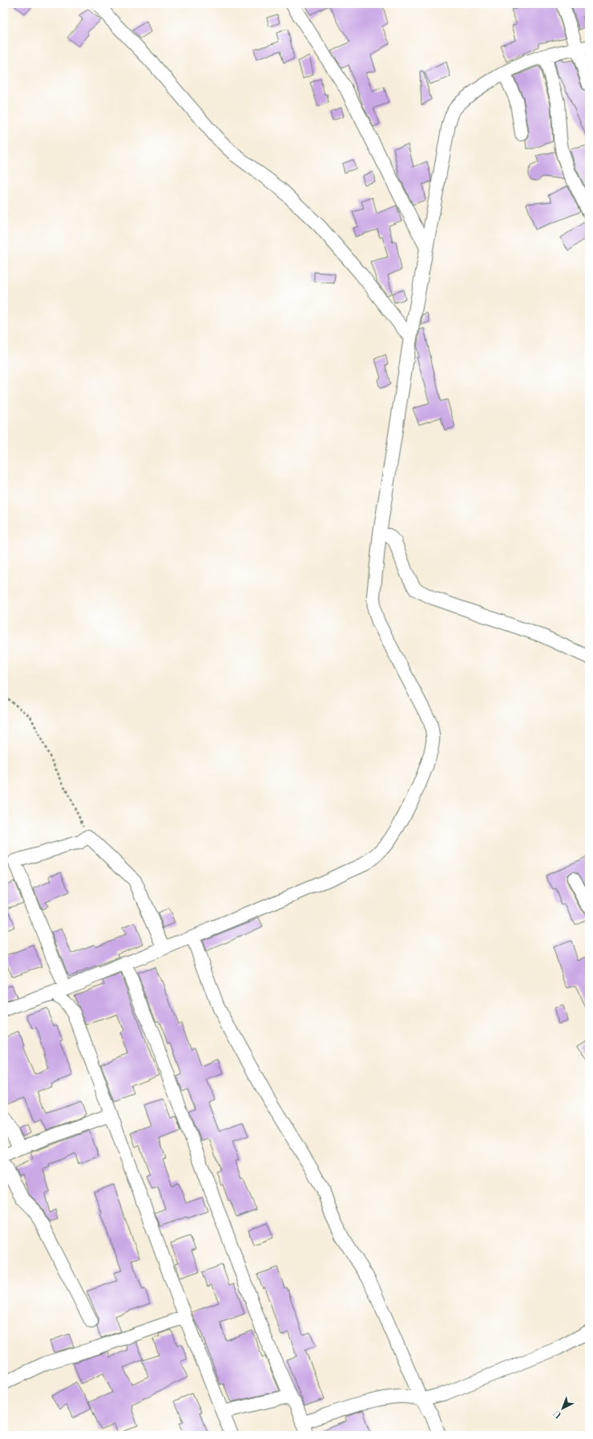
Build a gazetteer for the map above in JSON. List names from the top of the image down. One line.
{"north":"bottom left"}
